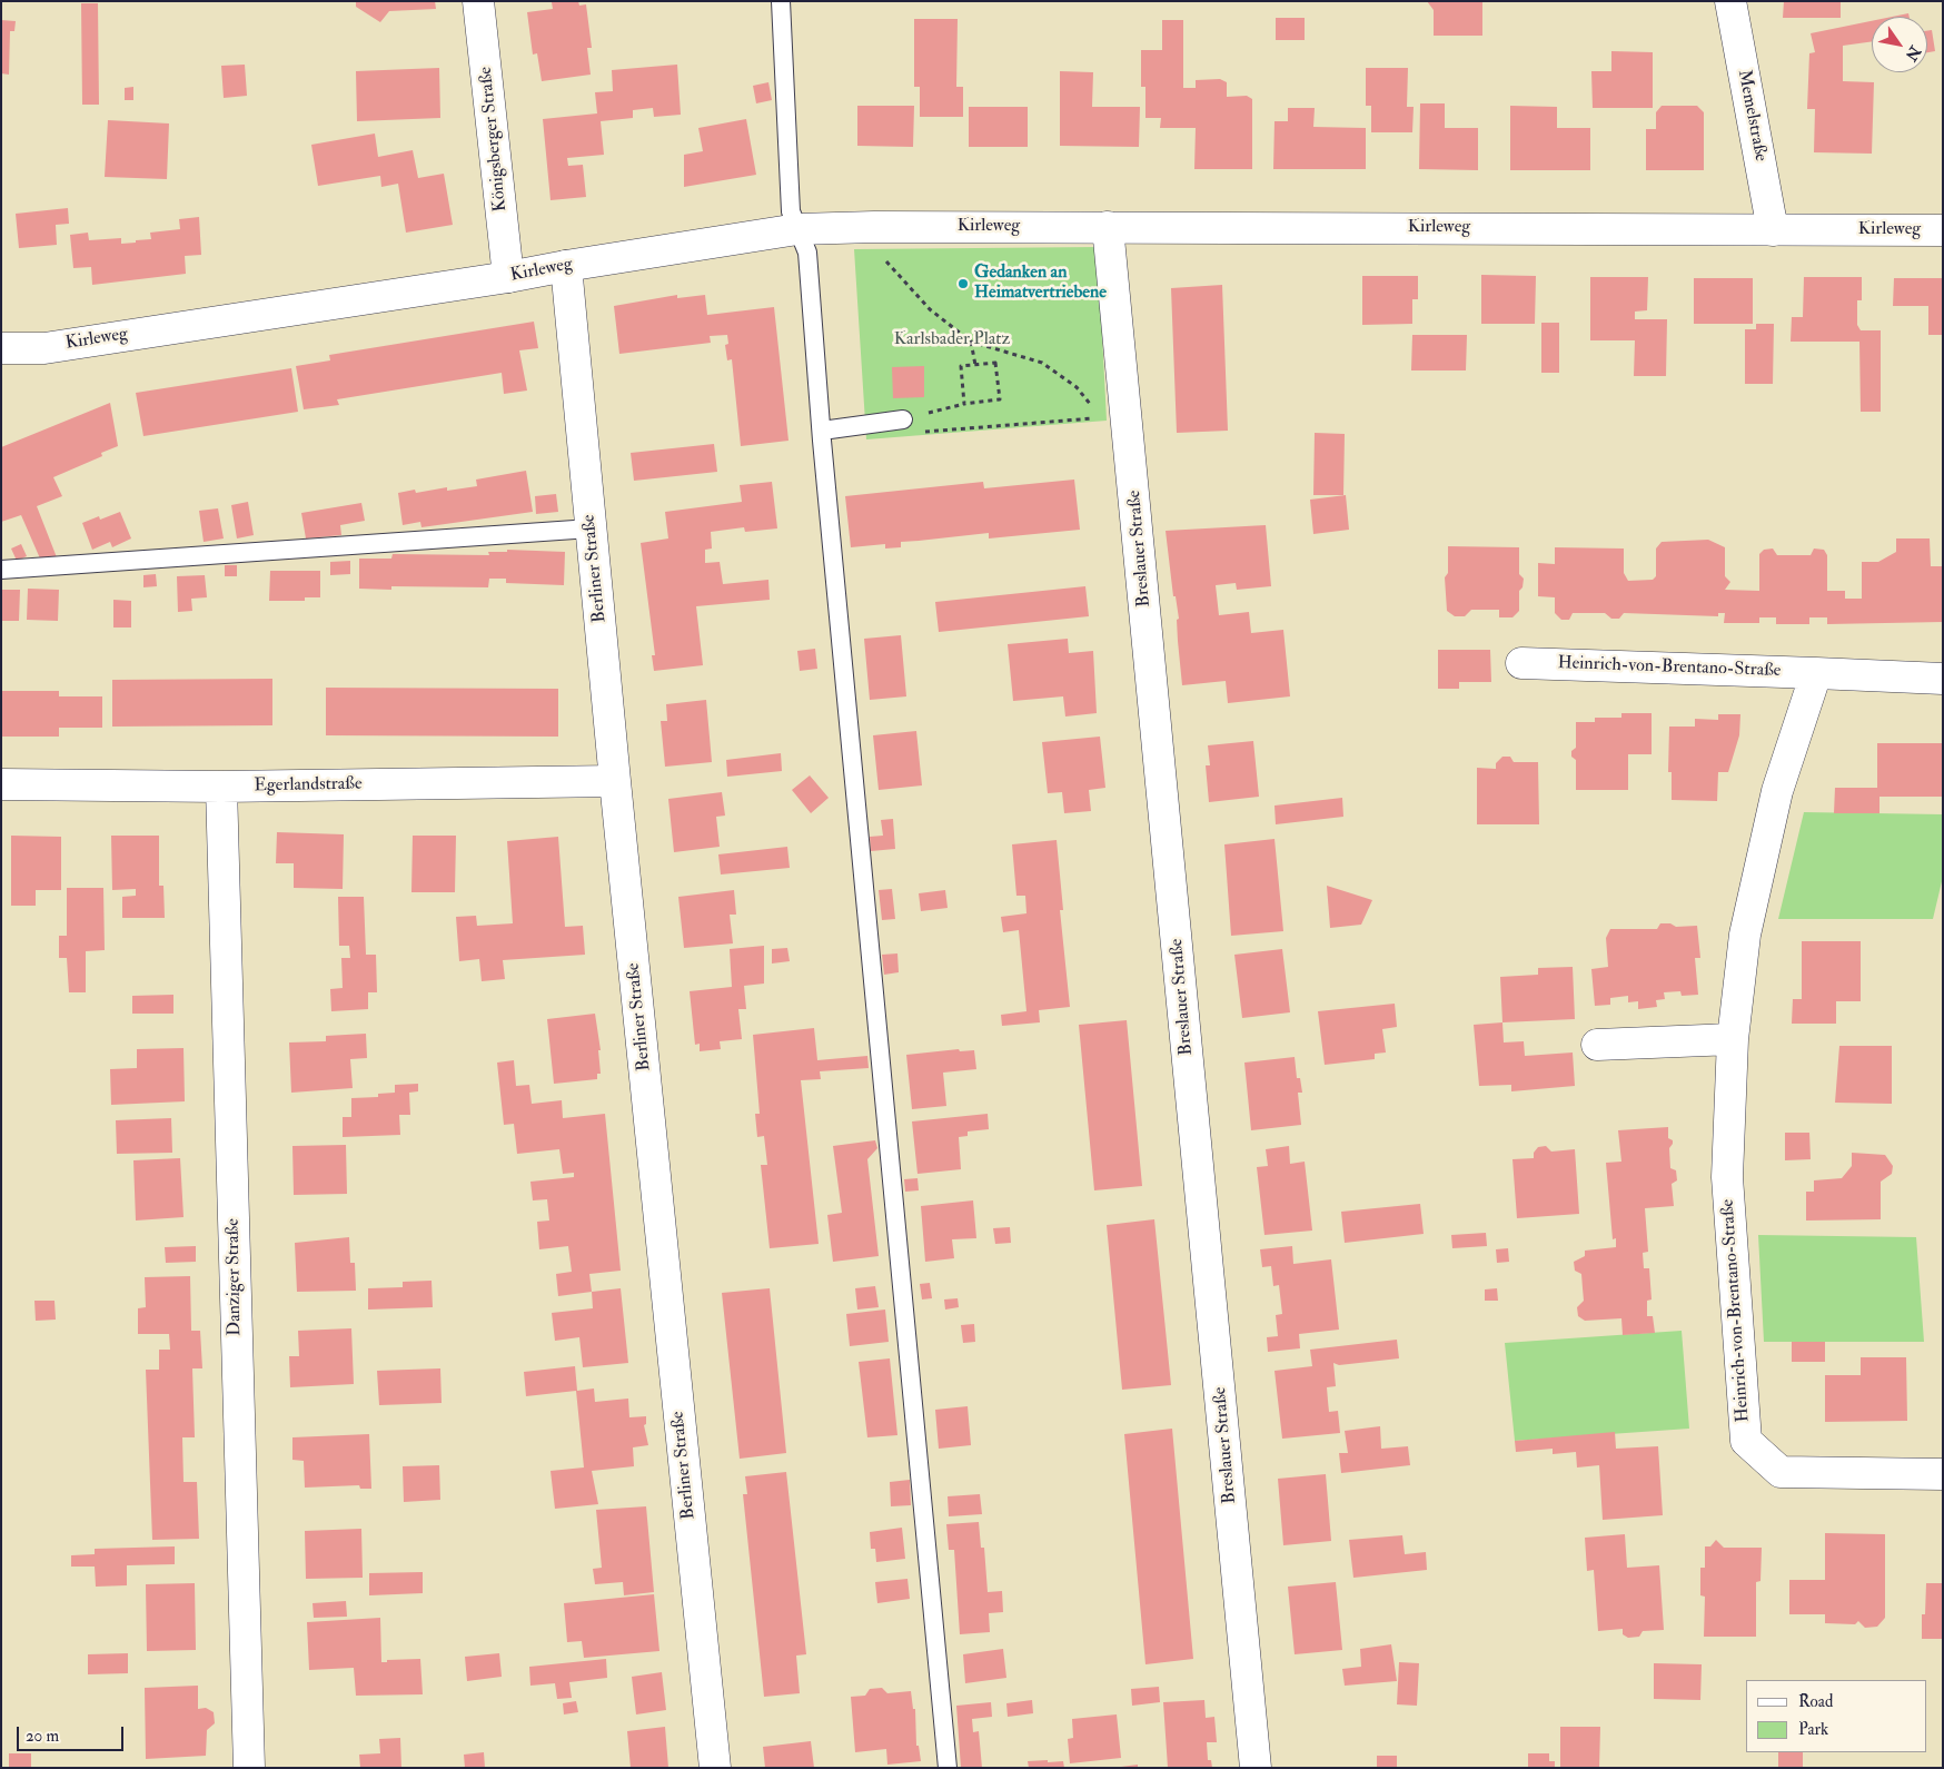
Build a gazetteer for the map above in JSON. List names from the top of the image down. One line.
{"streets":{"street":["Memelstraße","Königsberger Straße","Kirleweg","Breslauer Straße","Berliner Straße","Heinrich-von-Brentano-Straße","Egerlandstraße","Danziger Straße"]},"crossings":[["Memelstraße","Kirleweg"],["Königsberger Straße","Kirleweg"],["Kirleweg","Breslauer Straße"],["Kirleweg","Berliner Straße"],["Berliner Straße","Egerlandstraße"],["Egerlandstraße","Danziger Straße"]],"parks":["Karlsbader Platz"],"places":["Gedanken an Heimatvertriebene"],"legend":["Road","Park"],"scale_bar":"20 m","north":"bottom right"}
